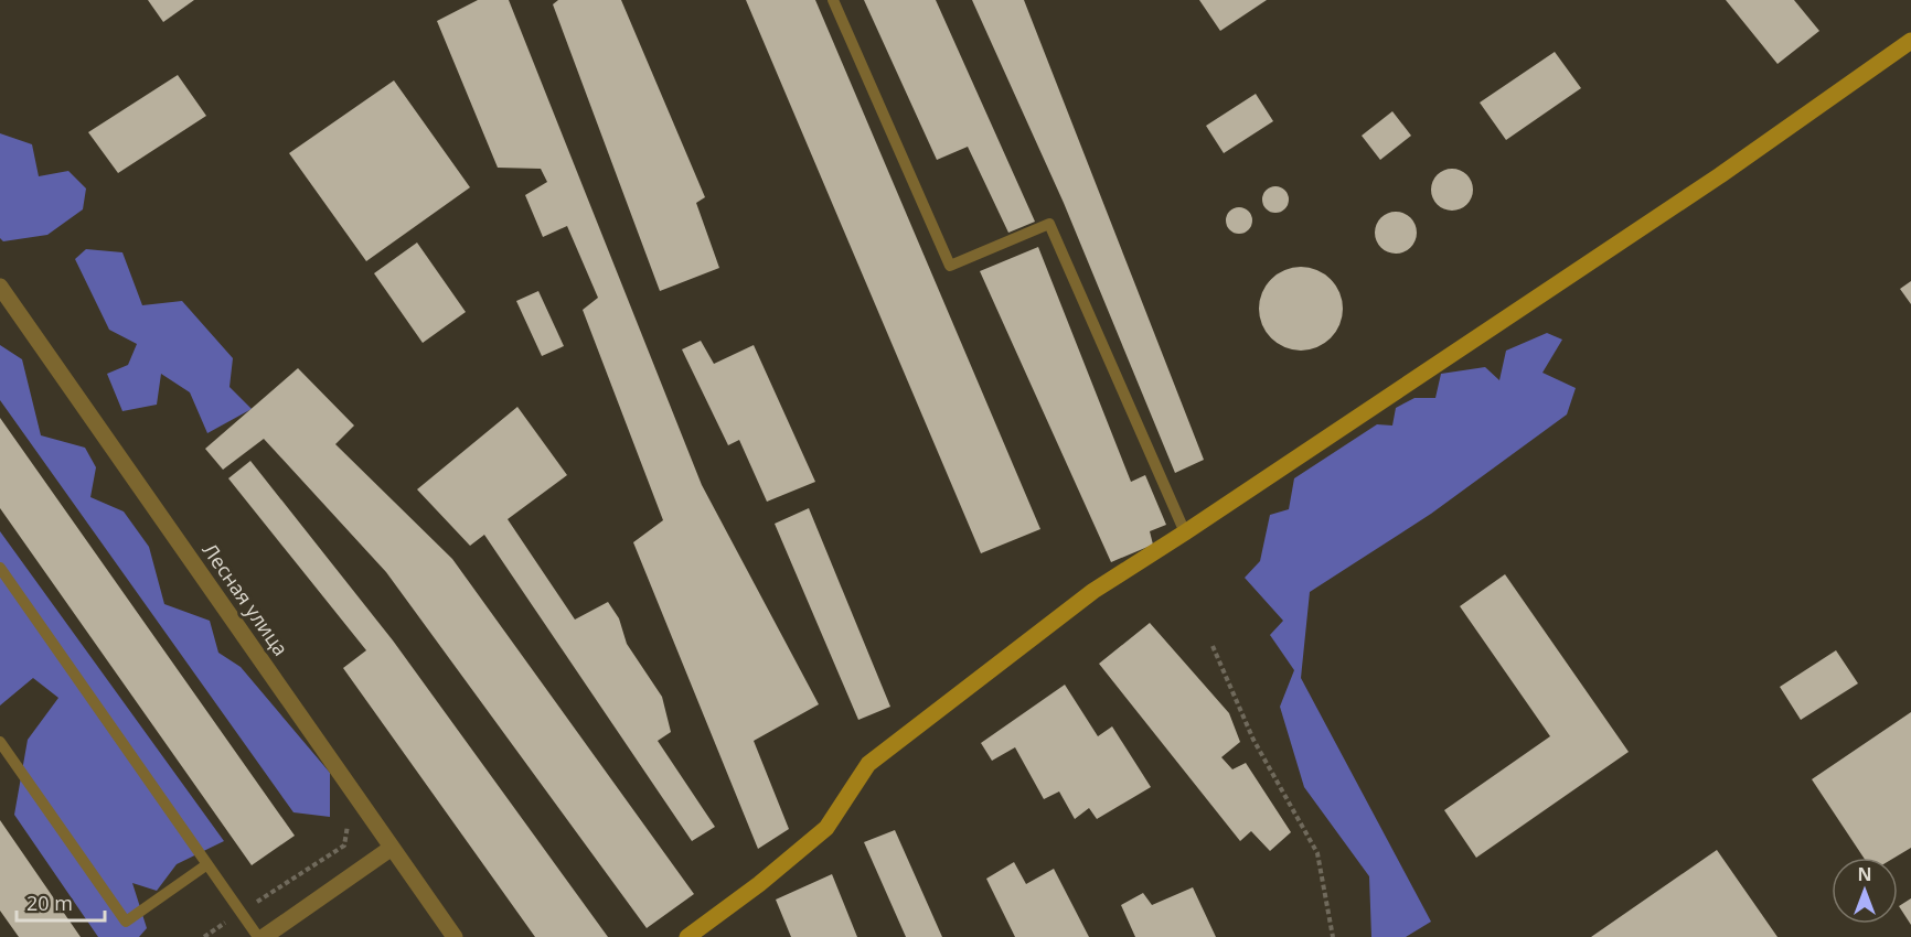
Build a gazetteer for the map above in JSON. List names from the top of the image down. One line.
{"streets":{"street":["Лесная улица"]},"scale_bar":"20 m","north":"top"}
